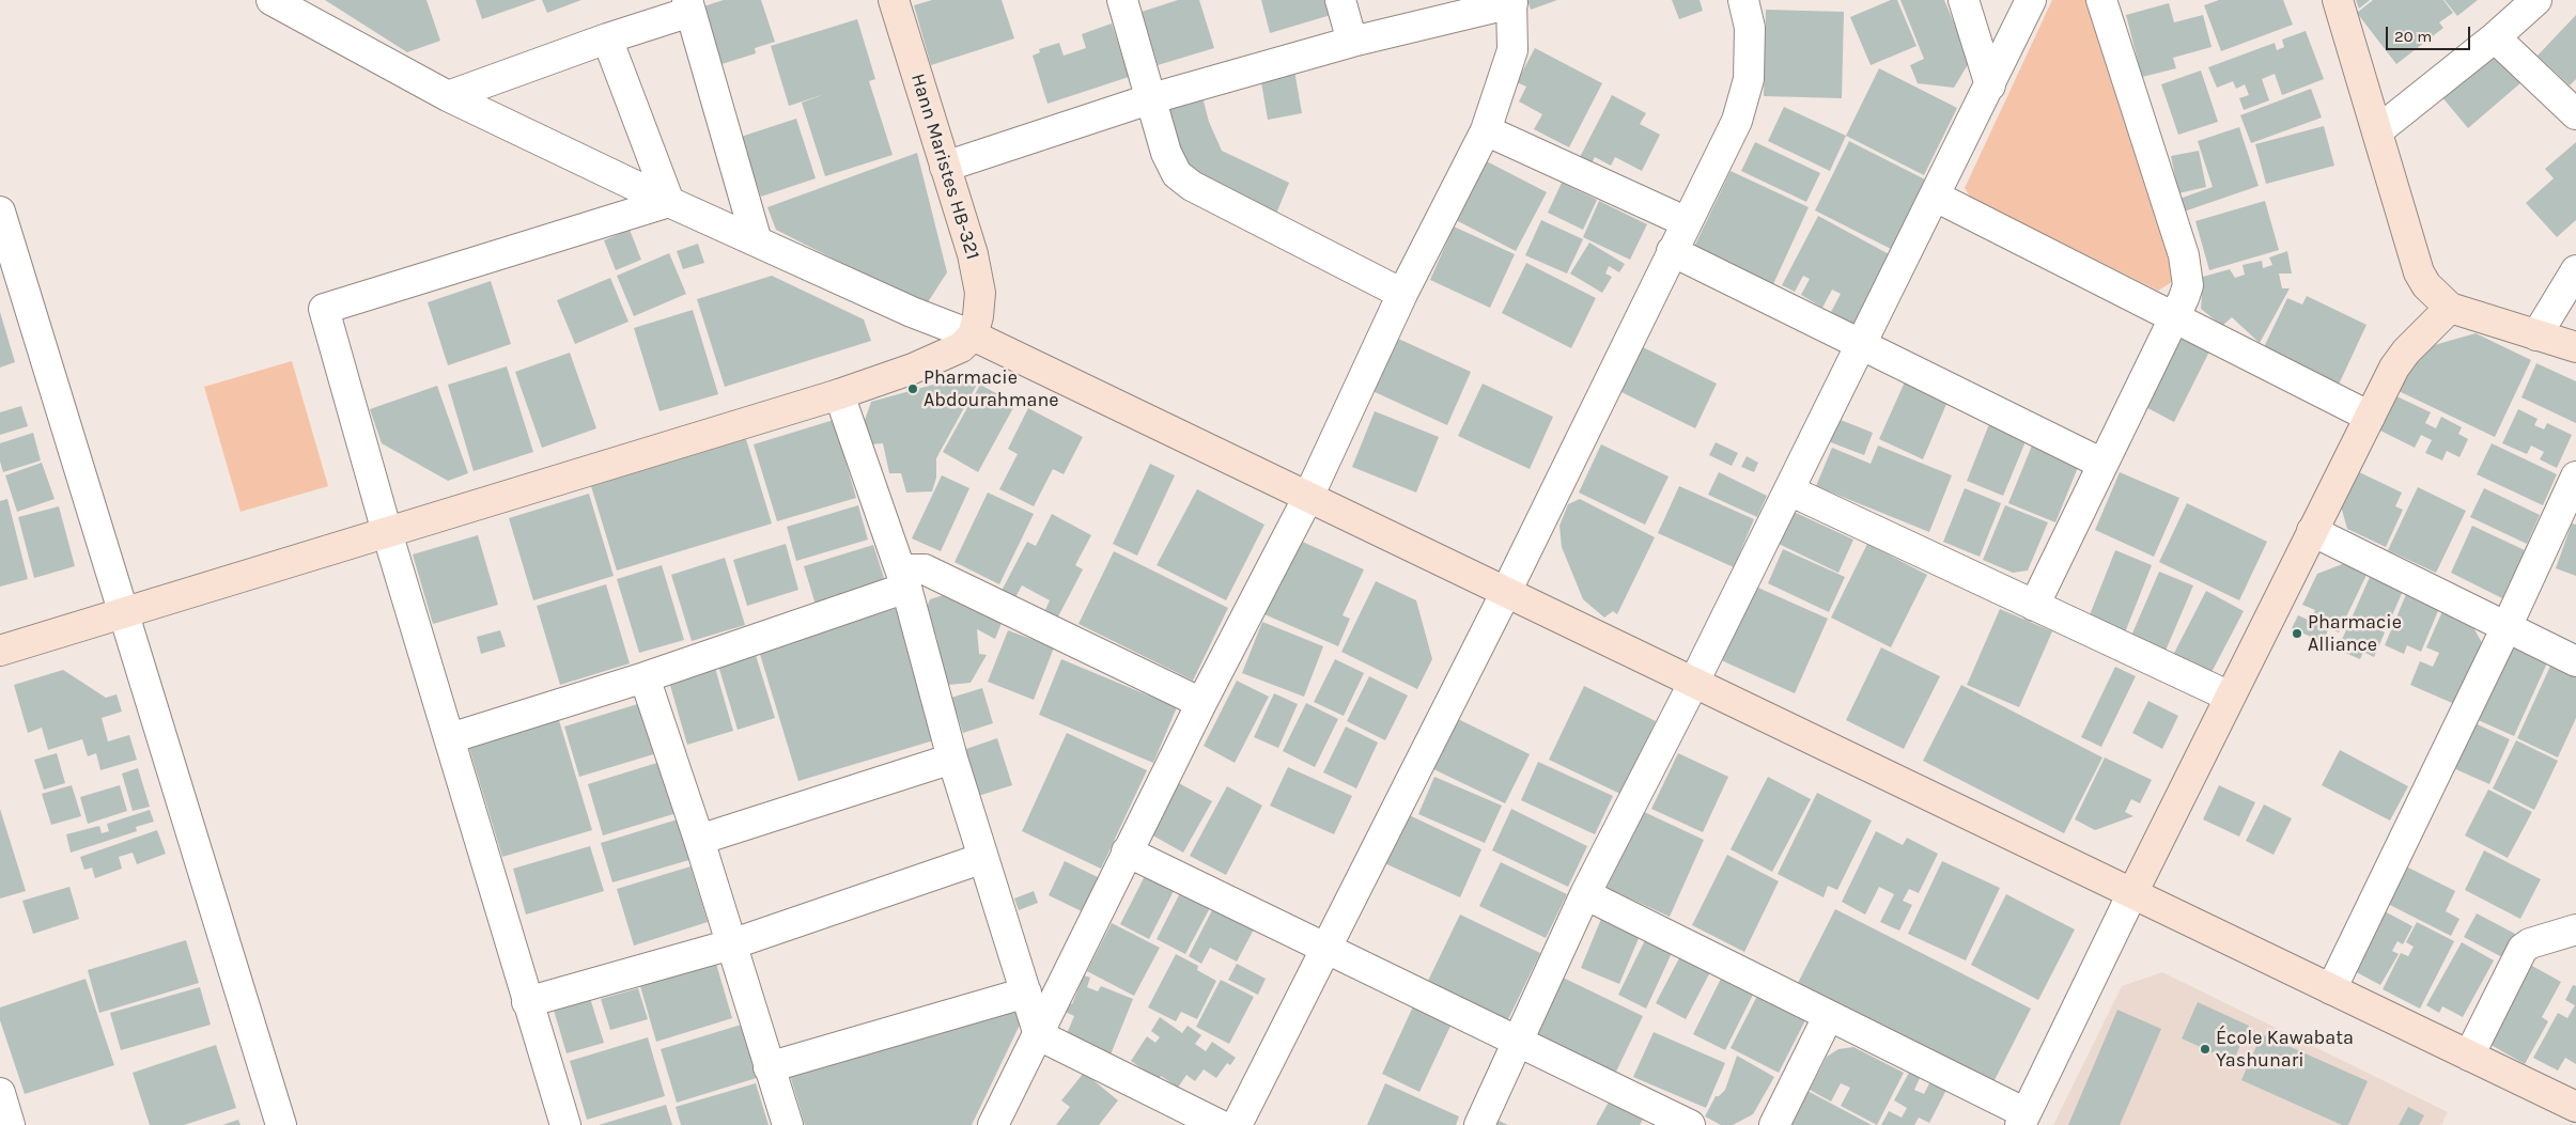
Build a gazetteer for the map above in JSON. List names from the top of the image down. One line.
{"streets":{"street":["Hann Maristes HB-321"]},"places":["Pharmacie Abdourahmane","Pharmacie Alliance","École Kawabata Yashunari"],"scale_bar":"20 m"}
